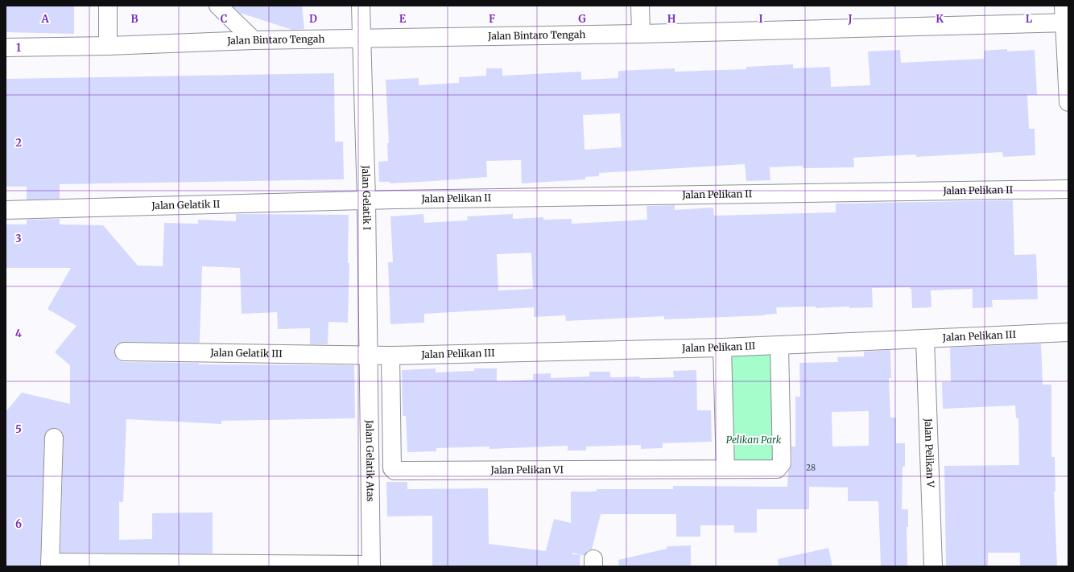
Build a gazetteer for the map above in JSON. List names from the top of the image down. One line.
{"streets":{"street":["Jalan Bintaro Tengah","Jalan Pelikan II","Jalan Gelatik I","Jalan Gelatik II","Jalan Pelikan III","Jalan Gelatik III","Jalan Pelikan V","Jalan Gelatik Atas","Jalan Pelikan VI"]},"crossings":[["Jalan Bintaro Tengah","Jalan Gelatik I"],["Jalan Pelikan II","Jalan Gelatik I"],["Jalan Pelikan II","Jalan Gelatik II"],["Jalan Gelatik I","Jalan Gelatik II"],["Jalan Gelatik I","Jalan Pelikan III"],["Jalan Gelatik I","Jalan Gelatik III"],["Jalan Gelatik I","Jalan Gelatik Atas"],["Jalan Pelikan III","Jalan Gelatik III"],["Jalan Pelikan III","Jalan Pelikan V"],["Jalan Pelikan III","Jalan Gelatik Atas"],["Jalan Pelikan III","Jalan Pelikan VI"],["Jalan Gelatik III","Jalan Gelatik Atas"]],"parks":["Pelikan Park"],"house_numbers":["28"],"grid":{"columns":["A","B","C","D","E","F","G","H","I","J","K","L"],"rows":["1","2","3","4","5","6"]}}
